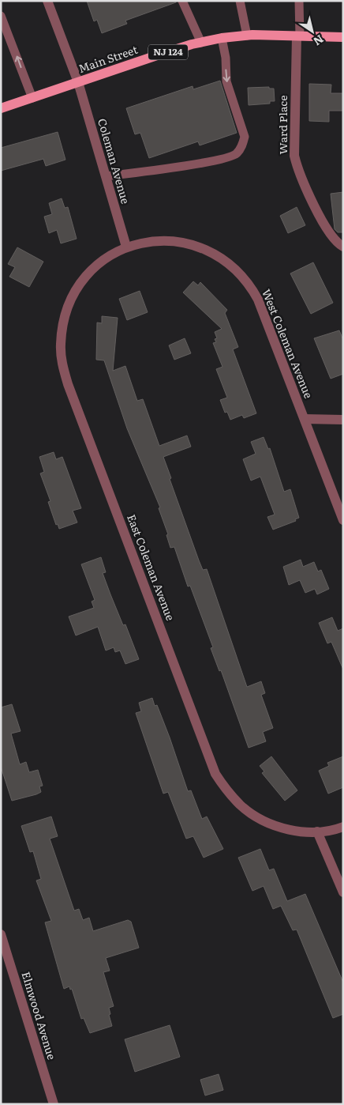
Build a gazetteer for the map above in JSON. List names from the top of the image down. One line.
{"streets":{"main road":["NJ 124","Main Street"],"street":["Ward Place","Coleman Avenue","West Coleman Avenue","East Coleman Avenue","Elmwood Avenue"]},"crossings":[["Main Street","Ward Place"],["Main Street","Coleman Avenue"],["Coleman Avenue","West Coleman Avenue"],["Coleman Avenue","East Coleman Avenue"],["West Coleman Avenue","East Coleman Avenue"]],"north":"bottom right"}
